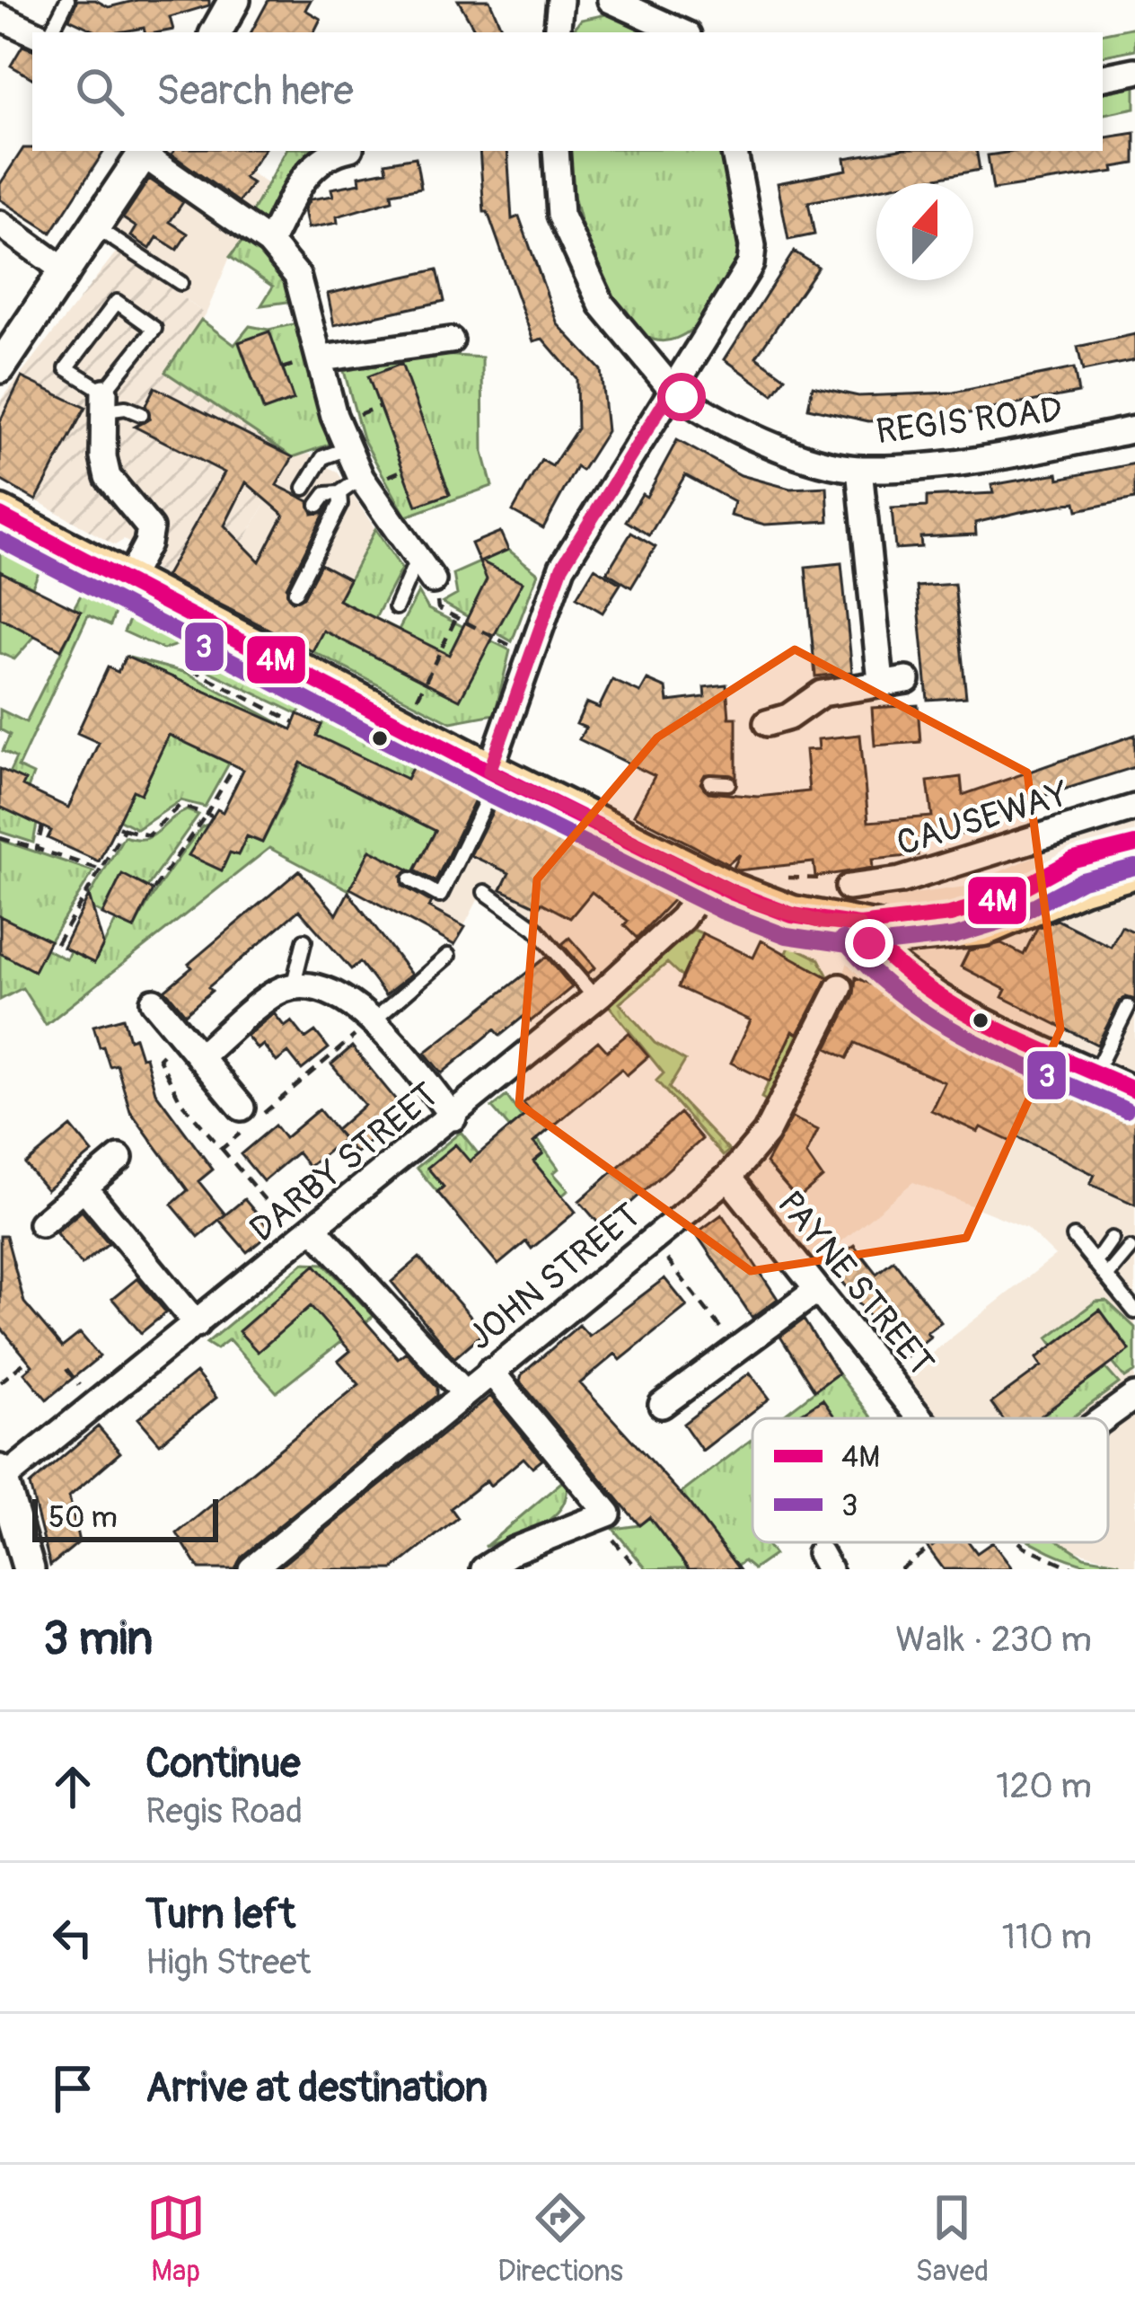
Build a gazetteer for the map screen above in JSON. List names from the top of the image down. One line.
{"streets":{"street":["REGIS ROAD","CAUSEWAY","DARBY STREET","JOHN STREET","PAYNE STREET"]},"crossings":[["JOHN STREET","PAYNE STREET"]],"lines":["transit line 4M","transit line 3"],"legend":["4M","3"],"scale_bar":"50 m","north":"top","page":{"search":"Search here","scale":"50 m","heading":["3 min","Walk · 230 m"],"list":[["Continue","Regis Road","120 m"],["Turn left","High Street","110 m"],"Arrive at destination"],"nav":["Map","Directions","Saved"]}}
